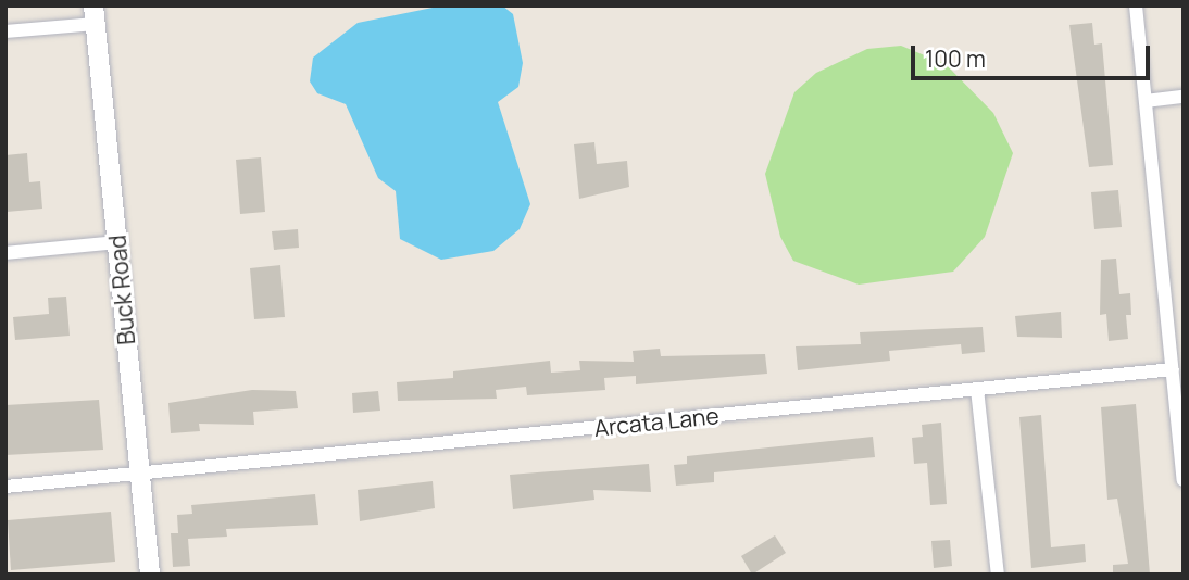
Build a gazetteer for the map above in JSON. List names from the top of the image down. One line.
{"streets":{"street":["Buck Road","Arcata Lane"]},"crossings":[["Buck Road","Arcata Lane"]],"scale_bar":"100 m"}
